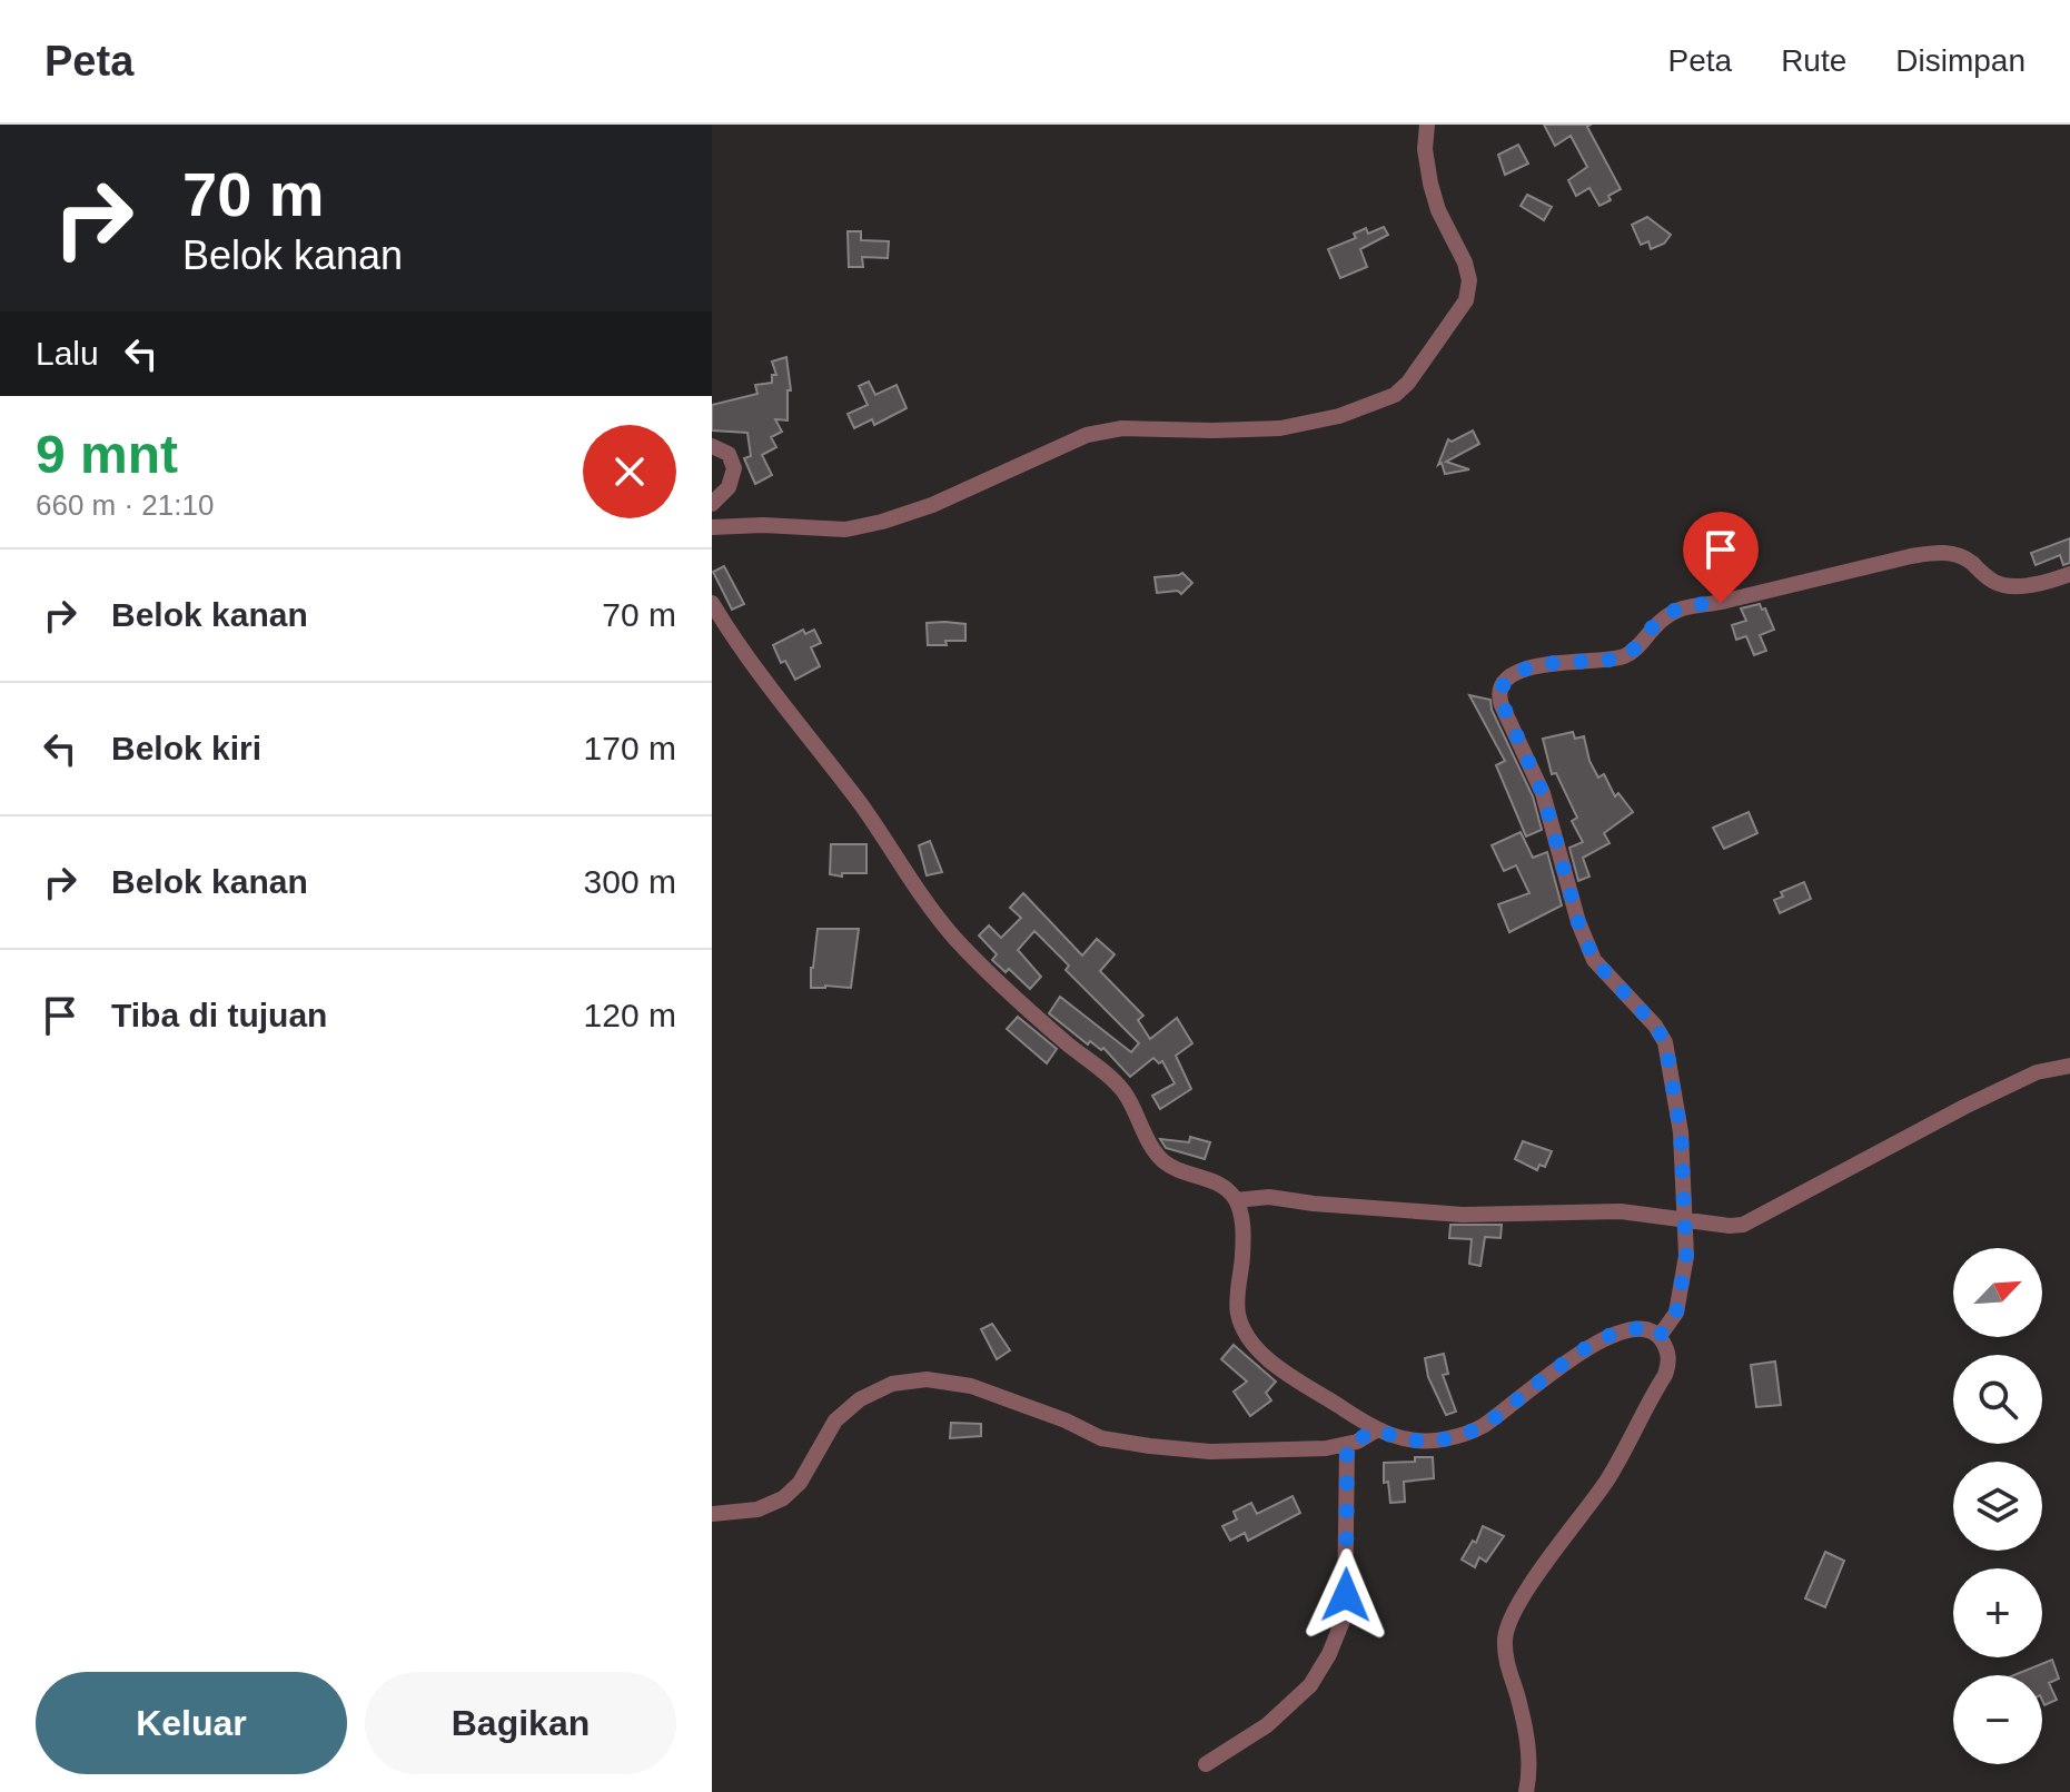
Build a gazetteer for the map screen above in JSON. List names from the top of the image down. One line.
{"north":"top right","page":{"header":"Peta","nav":["Peta","Rute","Disimpan"],"turn":["70 m","Belok kanan"],"then":"Lalu","heading":["9 mnt","660 m · 21:10"],"list":[{"name":"Belok kanan","value":"70 m"},{"name":"Belok kiri","value":"170 m"},{"name":"Belok kanan","value":"300 m"},{"name":"Tiba di tujuan","value":"120 m"}],"map_buttons":["+","−"],"buttons":["Keluar","Bagikan"]}}
